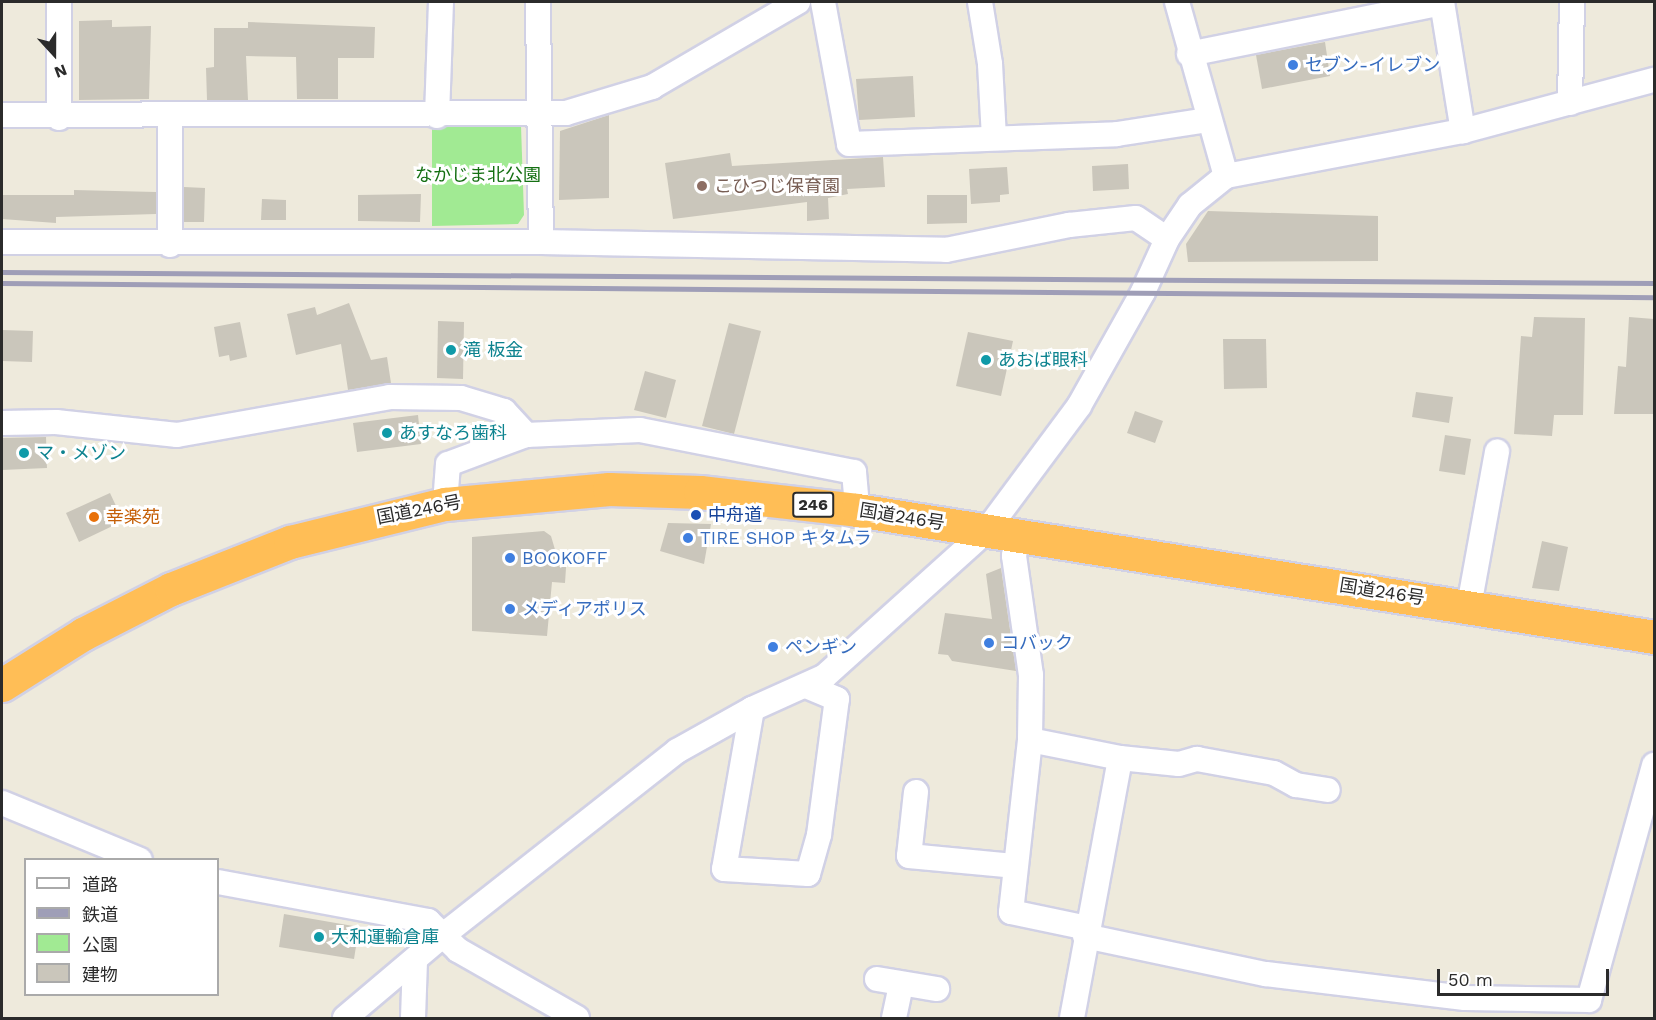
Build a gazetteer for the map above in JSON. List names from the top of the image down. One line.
{"streets":{"highway":["246","国道246号"]},"parks":["なかじま北公園"],"places":["セブン-イレブン","こひつじ保育園","滝 板金","あおば眼科","あすなろ歯科","マ・メゾン","中舟道","幸楽苑","TIRE SHOP キタムラ","BOOKOFF","メディアポリス","コバック","ペンギン","大和運輸倉庫"],"legend":["道路","鉄道","公園","建物"],"scale_bar":"50 m","north":"bottom"}
